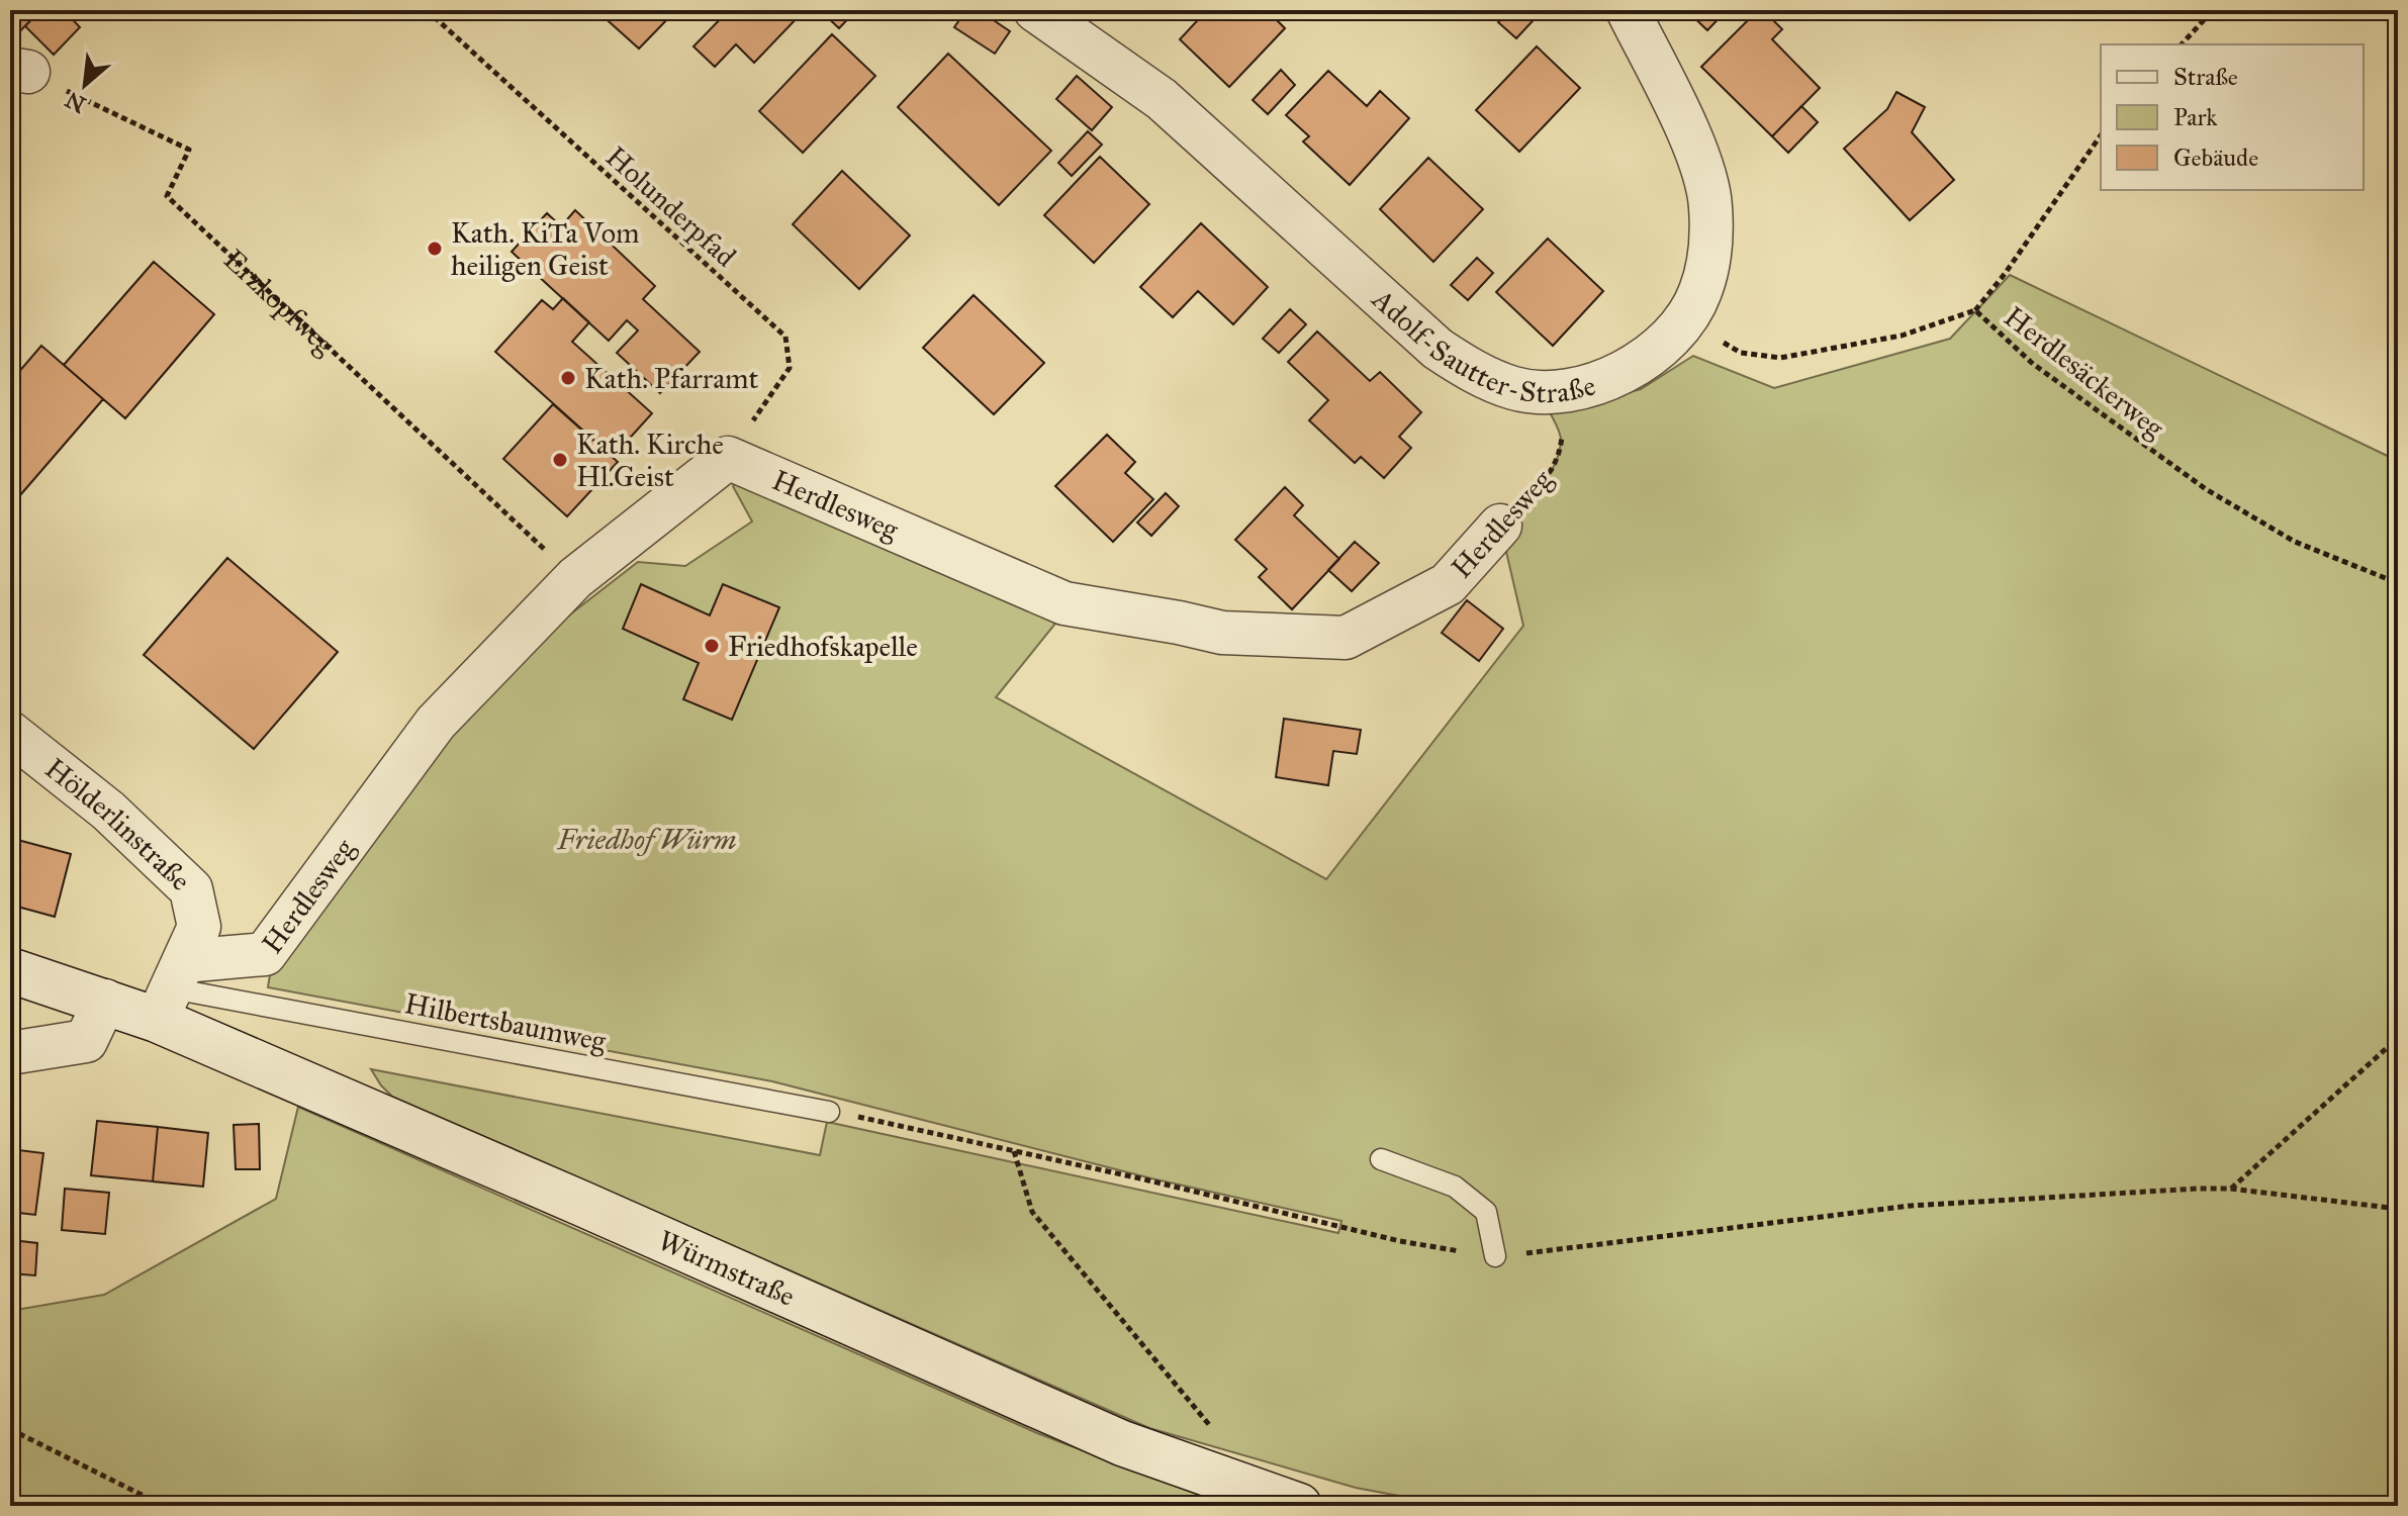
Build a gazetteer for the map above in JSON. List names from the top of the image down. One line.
{"streets":{"street":["Adolf-Sautter-Straße","Herdlesweg","Hölderlinstraße","Würmstraße"],"lane":["Hilbertsbaumweg"],"path":["Holunderpfad","Erzkopfweg","Herdlesäckerweg"]},"crossings":[["Holunderpfad","Herdlesweg"],["Erzkopfweg","Herdlesweg"],["Adolf-Sautter-Straße","Herdlesäckerweg"],["Adolf-Sautter-Straße","Herdlesweg"],["Herdlesweg","Hölderlinstraße"],["Herdlesweg","Hilbertsbaumweg"],["Herdlesweg","Würmstraße"],["Hölderlinstraße","Hilbertsbaumweg"],["Hölderlinstraße","Würmstraße"],["Hilbertsbaumweg","Würmstraße"]],"parks":["Friedhof Würm"],"places":["Kath. KiTa Vom heiligen Geist","Kath. Pfarramt","Kath. Kirche Hl.Geist","Friedhofskapelle"],"legend":["Straße","Park","Gebäude"],"north":"bottom left"}
